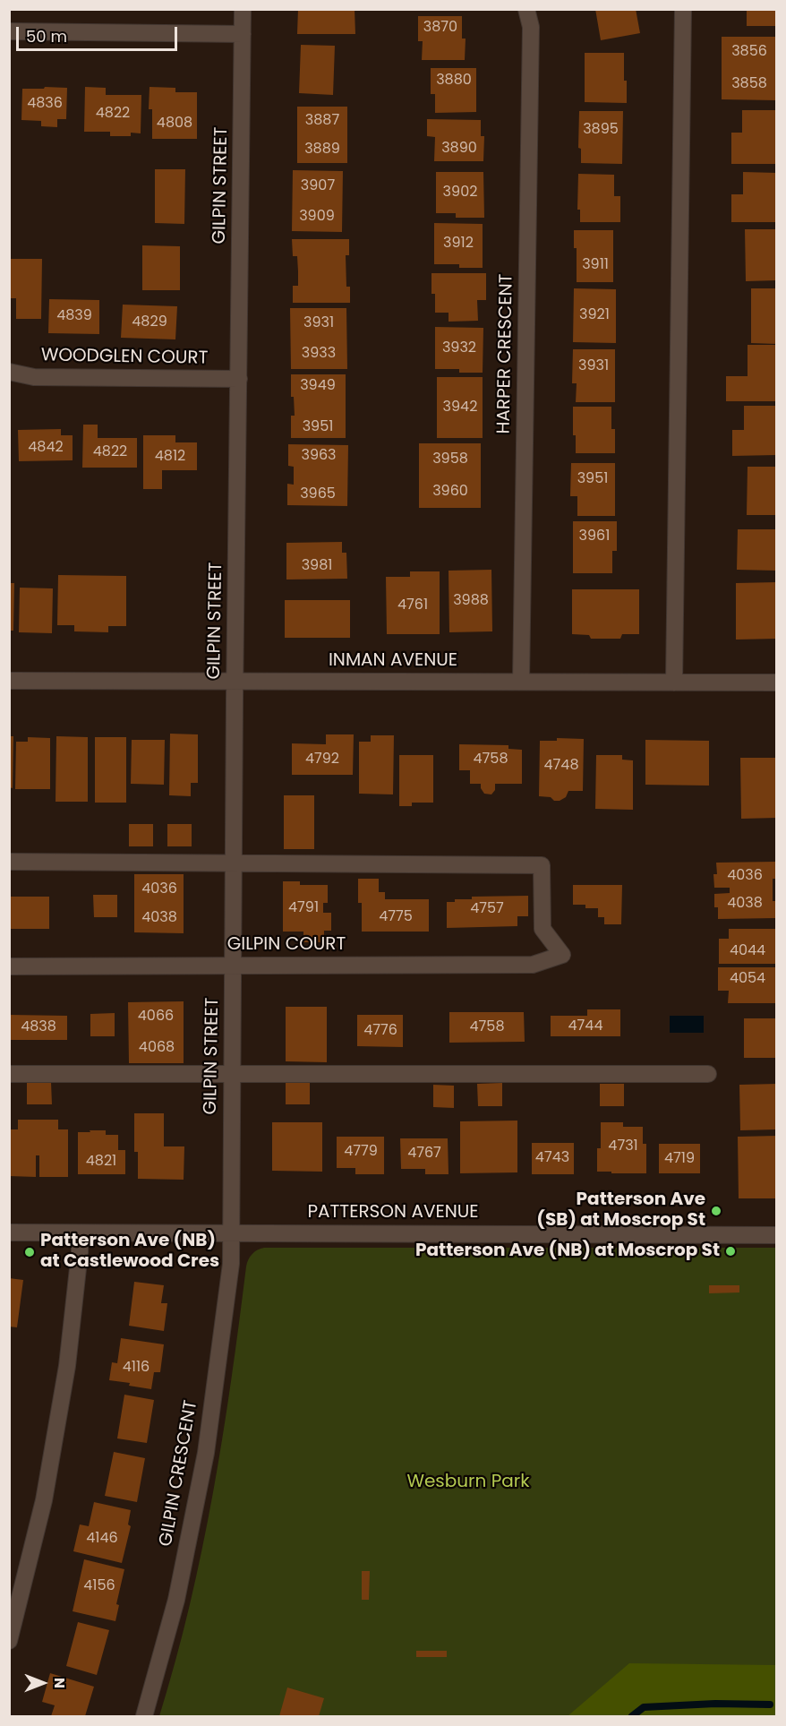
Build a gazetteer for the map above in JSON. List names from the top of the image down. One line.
{"streets":{"street":["GILPIN STREET","HARPER CRESCENT","WOODGLEN COURT","INMAN AVENUE","GILPIN COURT","PATTERSON AVENUE","GILPIN CRESCENT"]},"crossings":[["GILPIN STREET","WOODGLEN COURT"],["GILPIN STREET","INMAN AVENUE"],["GILPIN STREET","GILPIN COURT"],["GILPIN STREET","PATTERSON AVENUE"],["GILPIN STREET","GILPIN CRESCENT"],["HARPER CRESCENT","INMAN AVENUE"],["PATTERSON AVENUE","GILPIN CRESCENT"]],"parks":["Wesburn Park"],"places":["Patterson Ave (SB) at Moscrop St","Patterson Ave (NB) at Moscrop St","Patterson Ave (NB) at Castlewood Cres"],"house_numbers":["3870","3856","3880","3858","4836","4822","3887","4808","3895","3890","3889","3907","3902","3909","3912","3911","3921","4839","4829","3931","3932","3933","3931","3949","3942","3951","4842","4822","3963","4812","3958","3951","3960","3965","3961","3981","3988","4761","4792","4758","4748","4036","4036","4038","4791","4757","4775","4038","4044","4054","4066","4744","4838","4758","4776","4068","4731","4779","4767","4743","4719","4821","4116","4146","4156"],"scale_bar":"50 m","north":"right"}
